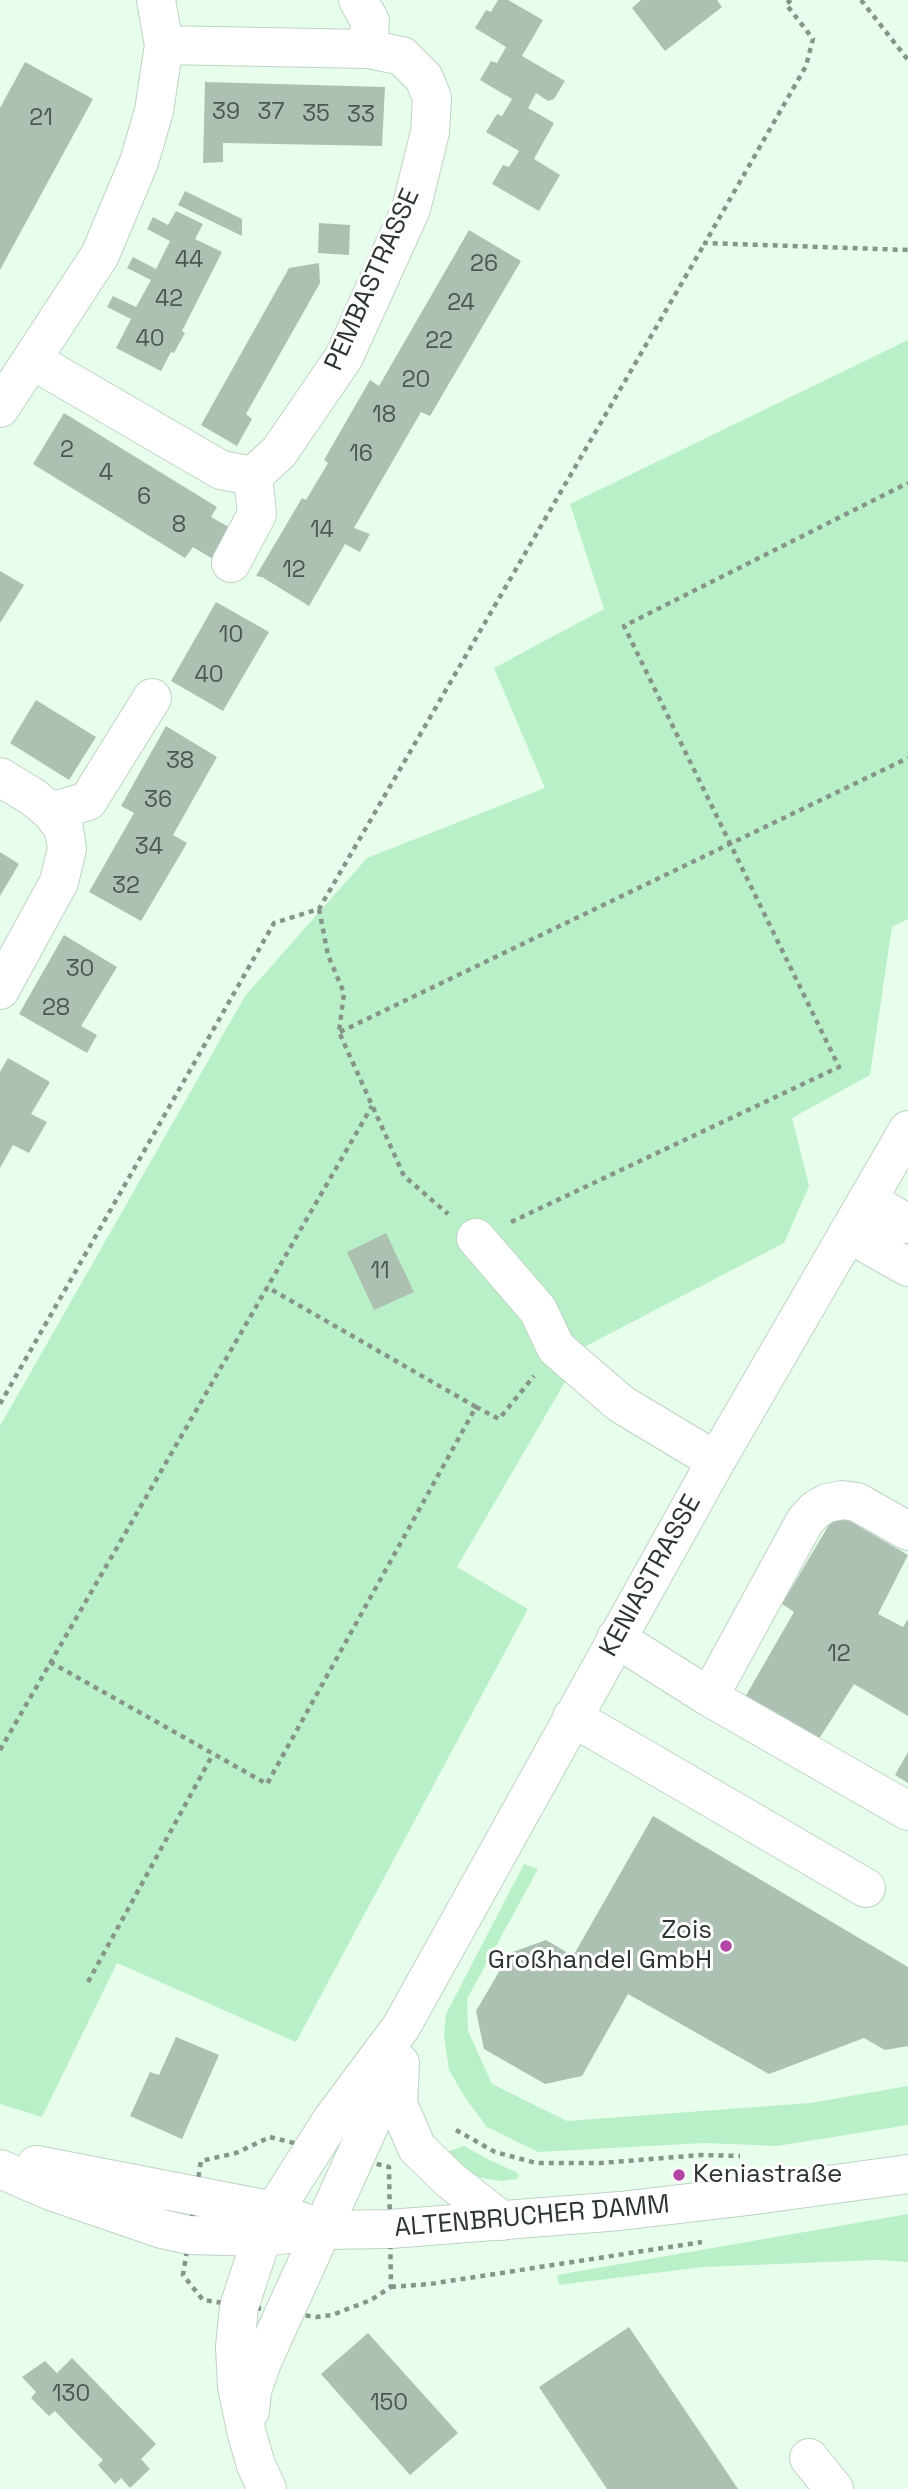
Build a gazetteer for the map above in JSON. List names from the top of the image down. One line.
{"streets":{"street":["PEMBASTRASSE","KENIASTRASSE","ALTENBRUCHER DAMM"]},"crossings":[["KENIASTRASSE","ALTENBRUCHER DAMM"]],"places":["Zois Großhandel GmbH","Keniastraße"],"house_numbers":["39","37","35","33","21","44","26","42","24","40","22","20","18","2","16","4","6","8","14","12","10","40","38","36","34","32","30","28","11","12","130","150"]}
